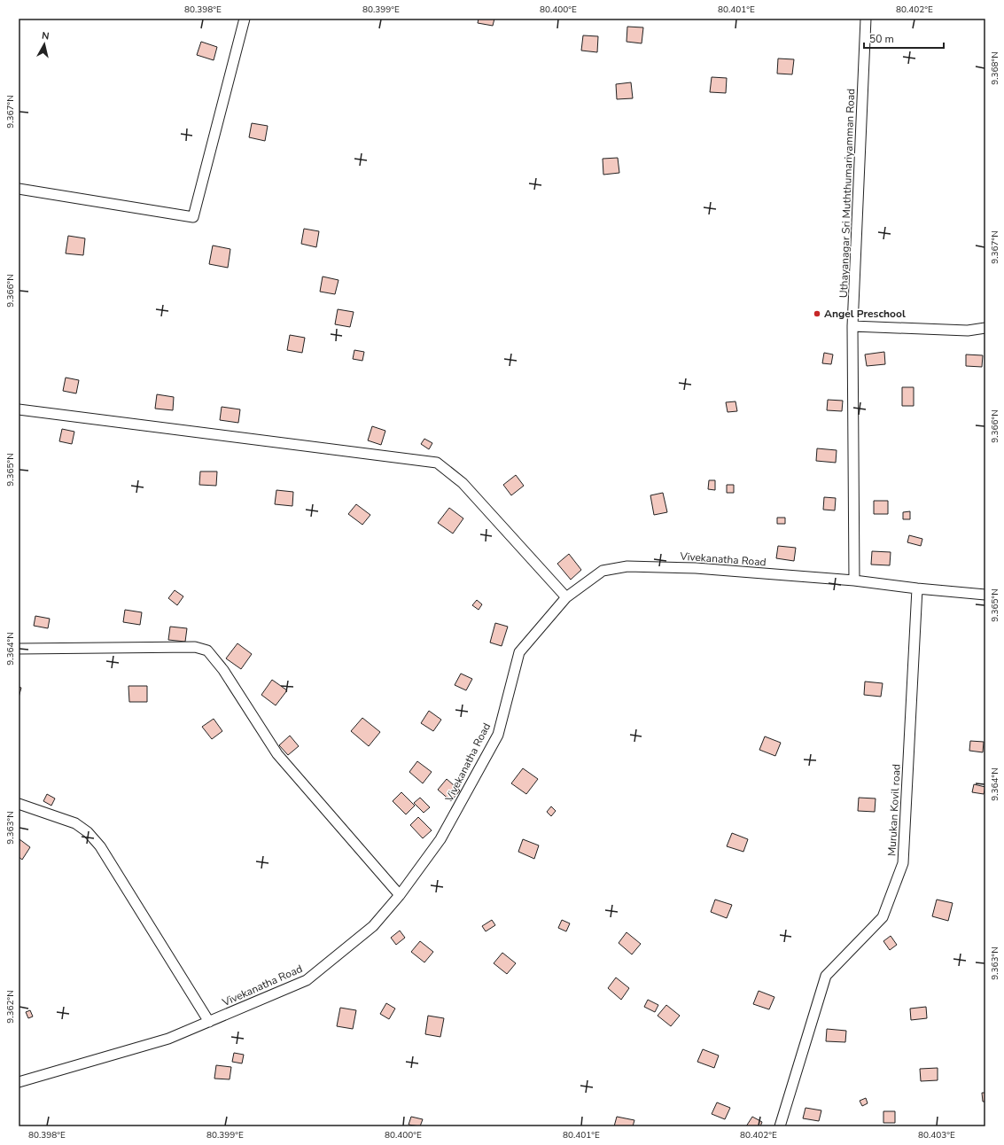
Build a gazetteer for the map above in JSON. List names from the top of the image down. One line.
{"streets":{"street":["Uthayanagar Sri Muththumariyamman Road","Vivekanatha Road","Murukan Kovil road"]},"crossings":[["Uthayanagar Sri Muththumariyamman Road","Vivekanatha Road"],["Vivekanatha Road","Murukan Kovil road"]],"places":["Angel Preschool"],"scale_bar":"50 m","north":"top","coordinates":["80.398°E","80.399°E","80.400°E","80.401°E","80.402°E","9.368°N","9.367°N","9.366°N","9.365°N","9.364°N","9.363°N","9.362°N","80.403°E"]}
